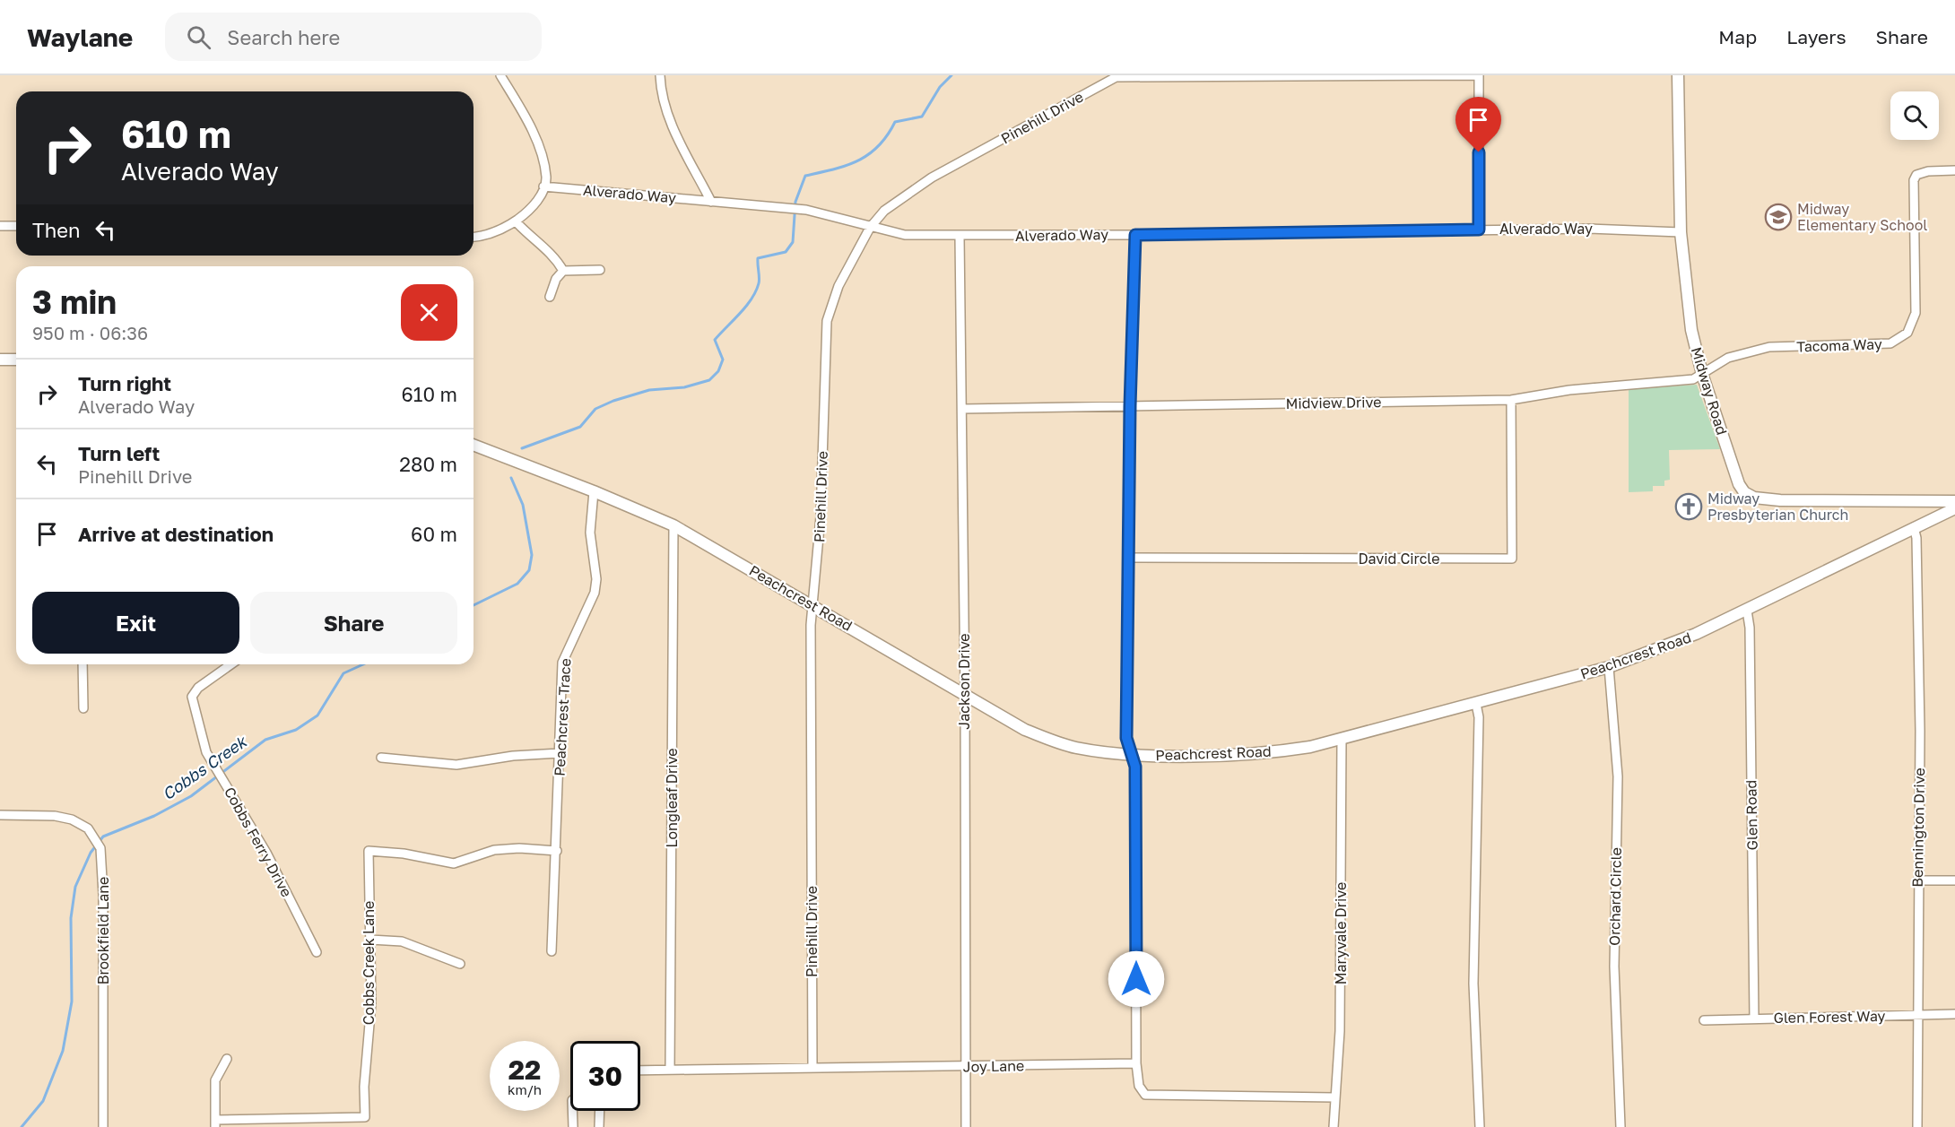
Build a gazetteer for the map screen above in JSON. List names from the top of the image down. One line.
{"streets":{"street":["Pinehill Drive","Alverado Way","Tacoma Way","Midway Road","Midview Drive","David Circle","Peachcrest Road","Jackson Drive","Peachcrest Trace","Longleaf Drive","Glen Road","Bennington Drive","Cobbs Ferry Drive","Orchard Circle","Brookfield Lane","Maryvale Drive","Cobbs Creek Lane","Glen Forest Way","Joy Lane"]},"crossings":[["Pinehill Drive","Alverado Way"],["Pinehill Drive","Peachcrest Road"],["Pinehill Drive","Joy Lane"],["Alverado Way","Midway Road"],["Alverado Way","Jackson Drive"],["Tacoma Way","Midway Road"],["Tacoma Way","Midview Drive"],["Midway Road","Midview Drive"],["Midview Drive","David Circle"],["Midview Drive","Jackson Drive"],["Peachcrest Road","Jackson Drive"],["Peachcrest Road","Peachcrest Trace"],["Peachcrest Road","Longleaf Drive"],["Peachcrest Road","Glen Road"],["Peachcrest Road","Bennington Drive"],["Peachcrest Road","Orchard Circle"],["Peachcrest Road","Maryvale Drive"],["Jackson Drive","Joy Lane"],["Peachcrest Trace","Cobbs Creek Lane"],["Longleaf Drive","Joy Lane"],["Glen Road","Glen Forest Way"],["Bennington Drive","Glen Forest Way"]],"water":["Cobbs Creek"],"places":{"school or university":["Midway Elementary School"],"church":["Midway Presbyterian Church"]},"page":{"header":"Waylane","search":"Search here","nav":["Map","Layers","Share"],"turn":["610 m","Alverado Way"],"then":"Then","heading":["3 min","950 m · 06:36"],"list":[{"name":"Turn right","note":"Alverado Way","value":"610 m"},{"name":"Turn left","note":"Pinehill Drive","value":"280 m"},{"name":"Arrive at destination","value":"60 m"}],"buttons":["Exit","Share"],"speed":"22 km/h","limit":"30"}}
